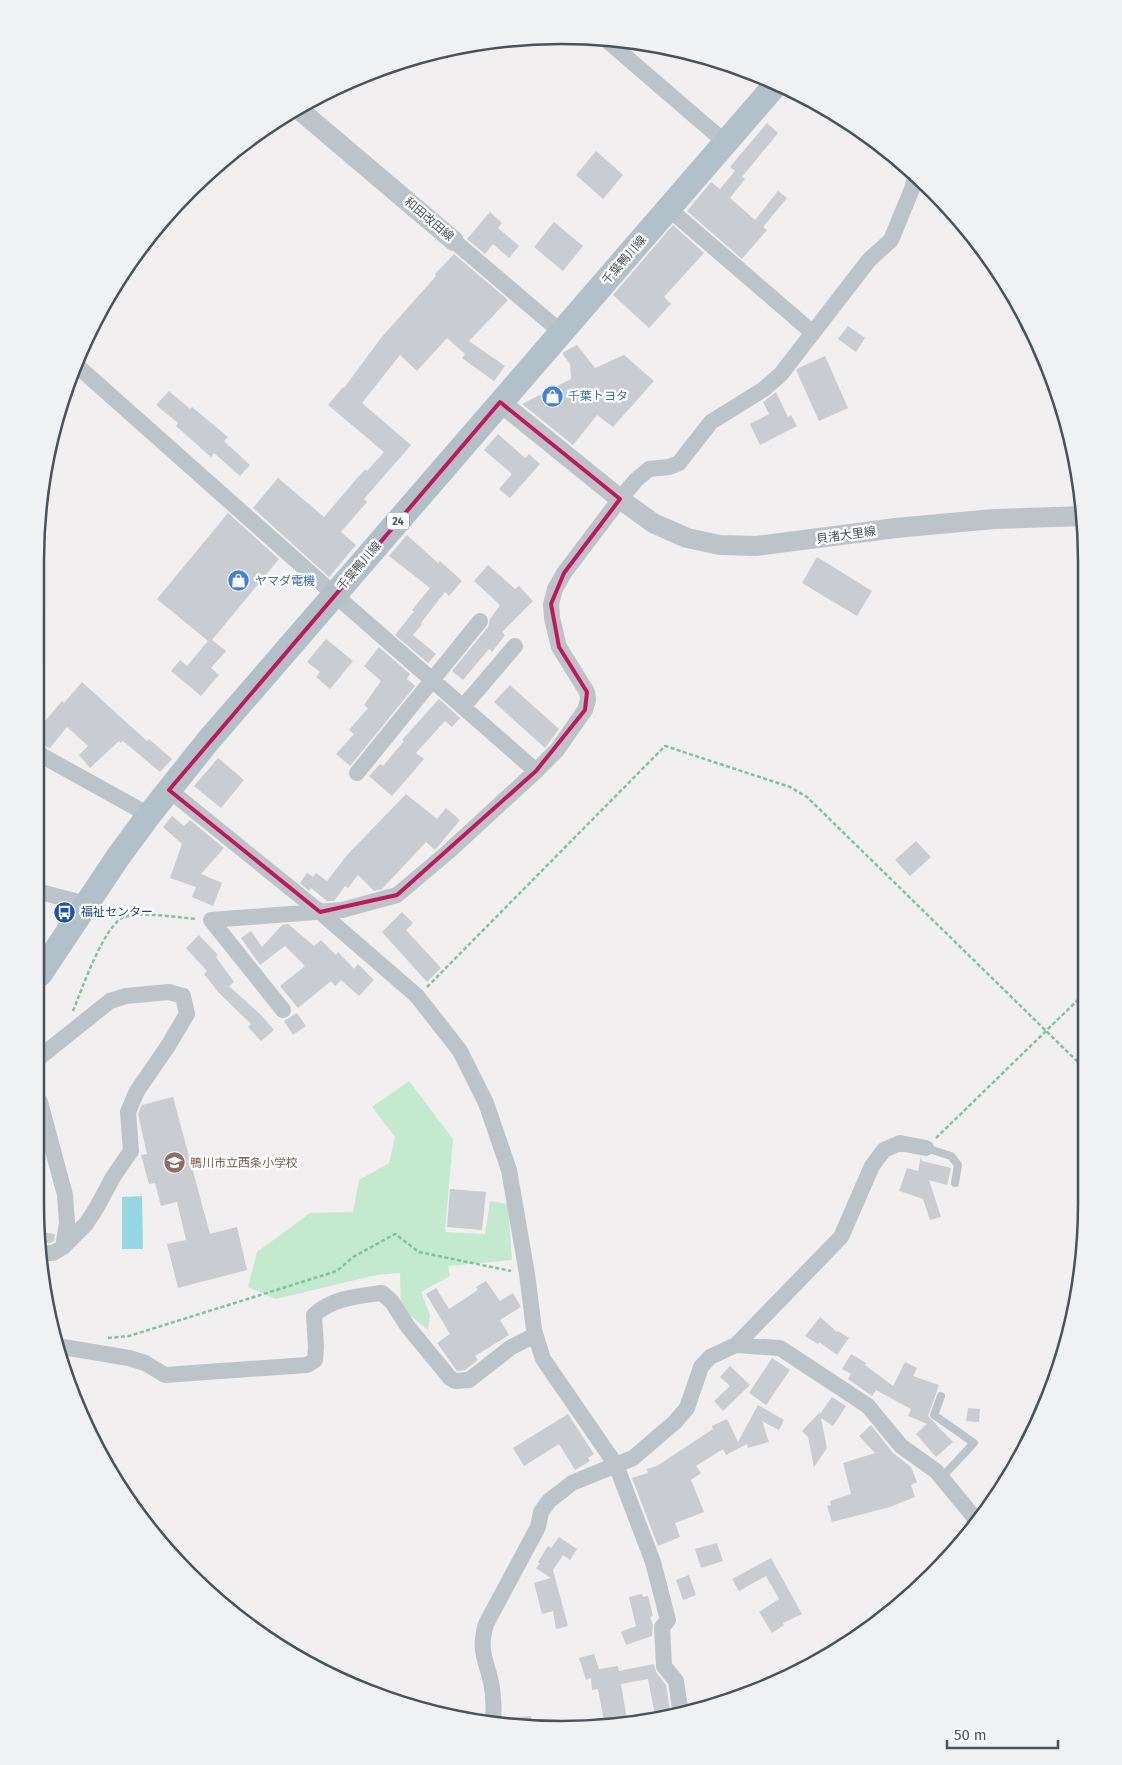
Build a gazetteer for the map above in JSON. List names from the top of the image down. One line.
{"streets":{"main road":["千葉鴨川線","24"],"street":["和田改田線","貝渚大里線"]},"crossings":[["和田改田線","千葉鴨川線"],["千葉鴨川線","貝渚大里線"]],"places":{"shop":["千葉トヨタ","ヤマダ電機"],"bus stop":["福祉センター"],"school or university":["鴨川市立西条小学校"]},"scale_bar":"50 m"}
